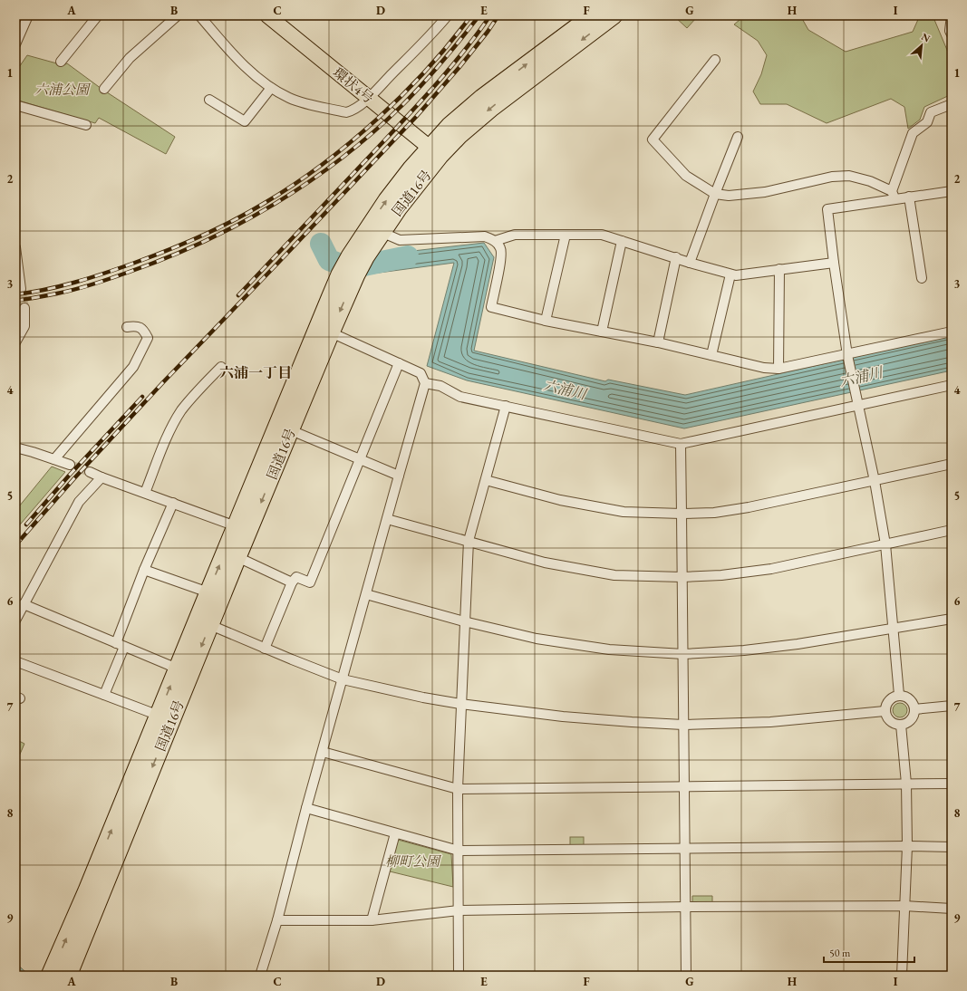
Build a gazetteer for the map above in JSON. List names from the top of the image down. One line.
{"streets":{"highway":["国道16号"],"main road":["環状4号"]},"crossings":[["環状4号","国道16号"]],"districts":["六浦一丁目"],"water":["六浦川"],"parks":["六浦公園","柳町公園"],"scale_bar":"50 m","north":"top right","grid":{"columns":["A","B","C","D","E","F","G","H","I"],"rows":["1","2","3","4","5","6","7","8","9"]}}
